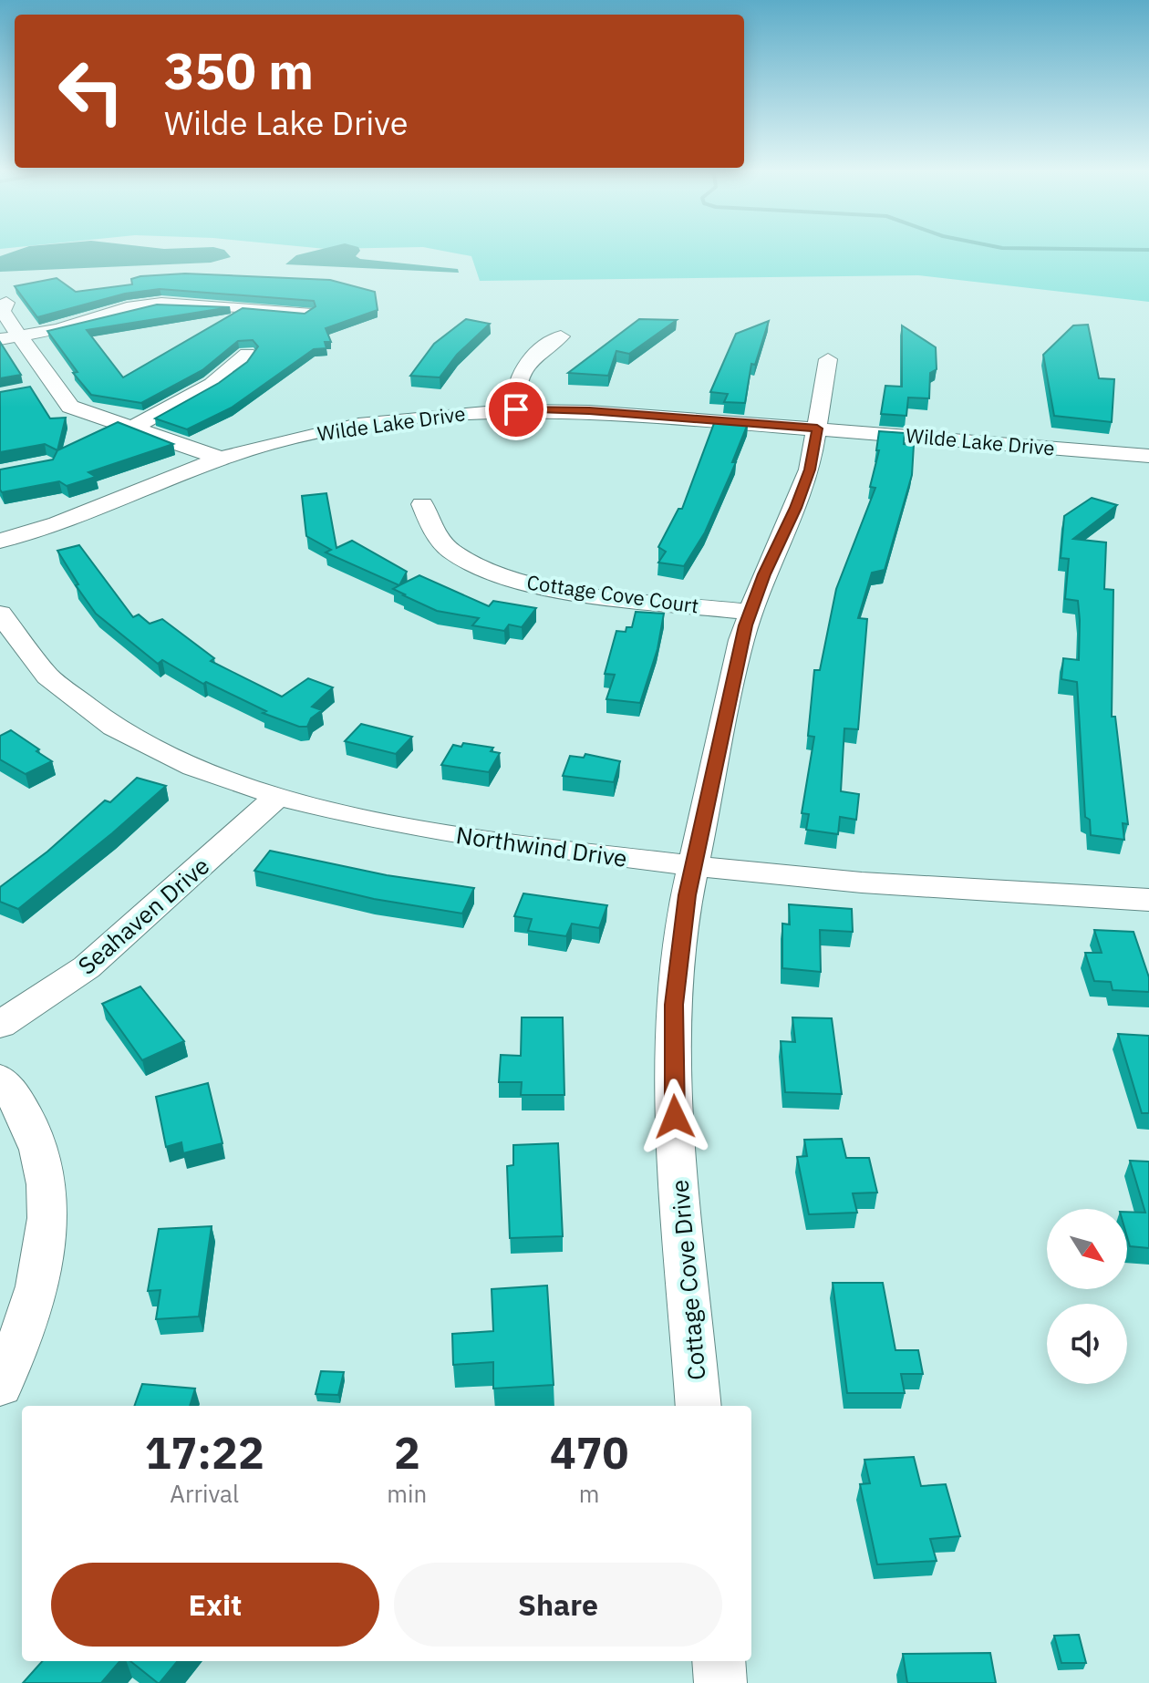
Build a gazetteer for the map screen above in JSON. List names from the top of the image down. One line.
{"streets":{"street":["Wilde Lake Drive","Cottage Cove Court","Northwind Drive","Seahaven Drive","Cottage Cove Drive"]},"crossings":[["Wilde Lake Drive","Cottage Cove Drive"],["Cottage Cove Court","Cottage Cove Drive"],["Northwind Drive","Seahaven Drive"],["Northwind Drive","Cottage Cove Drive"]],"north":"bottom right","page":{"turn":["350 m","Wilde Lake Drive"],"eta":["17:22","Arrival","2","min","470","m"],"buttons":["Exit","Share"]}}
